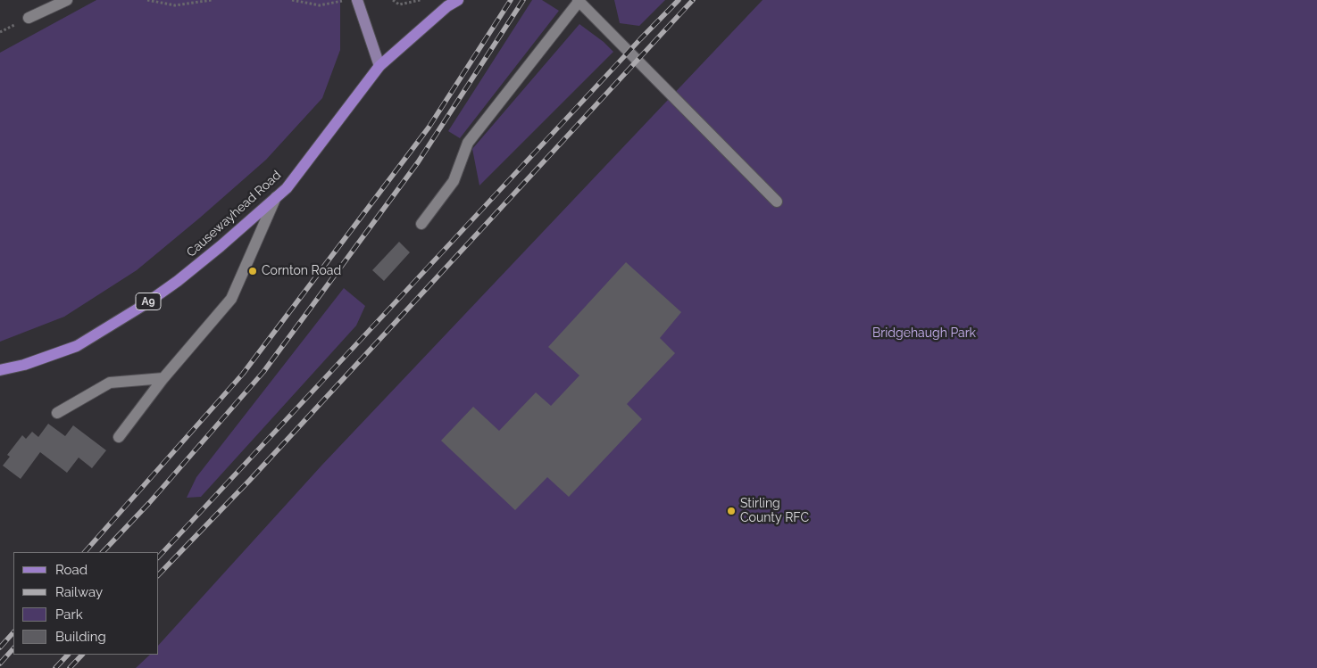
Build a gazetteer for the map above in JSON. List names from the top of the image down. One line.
{"streets":{"main road":["Causewayhead Road","A9"]},"parks":["Bridgehaugh Park"],"places":["Cornton Road","Stirling County RFC"],"legend":["Road","Railway","Park","Building"]}
